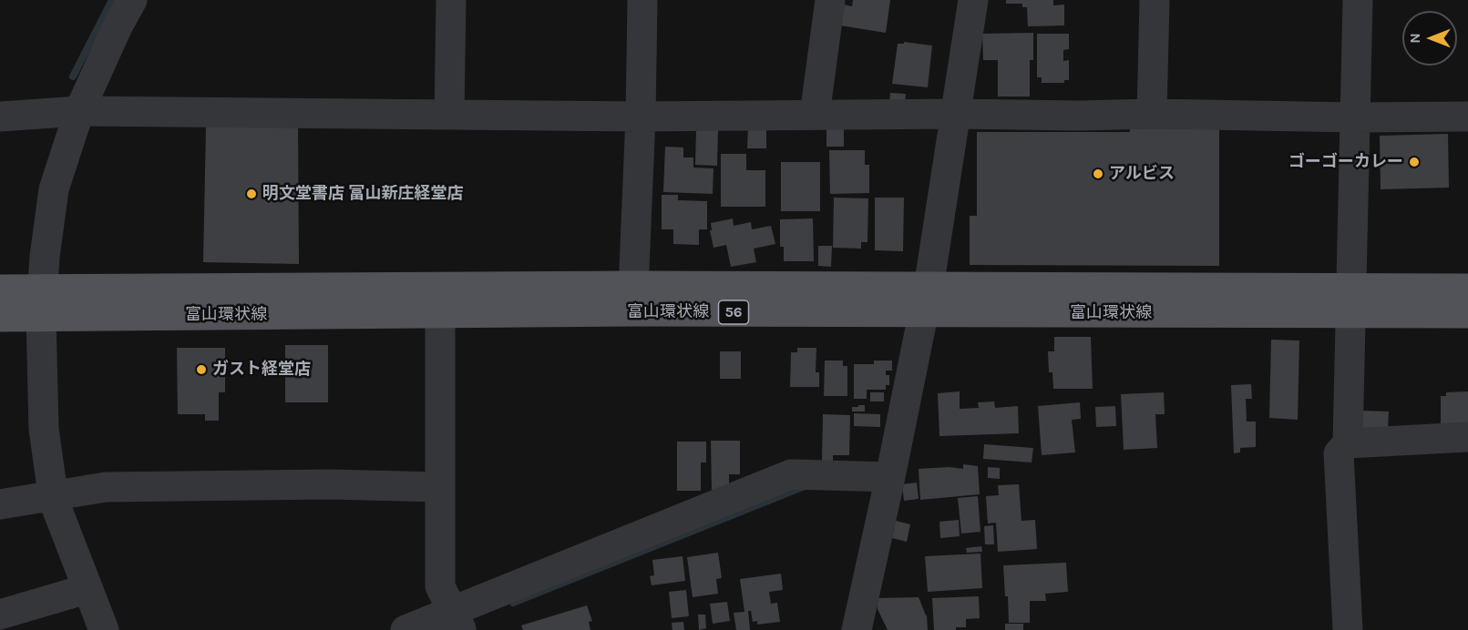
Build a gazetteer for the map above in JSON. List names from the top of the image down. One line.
{"streets":{"main road":["富山環状線","56"]},"places":["ゴーゴーカレー","アルビス","明文堂書店 富山新庄経堂店","ガスト経堂店"],"north":"left"}
